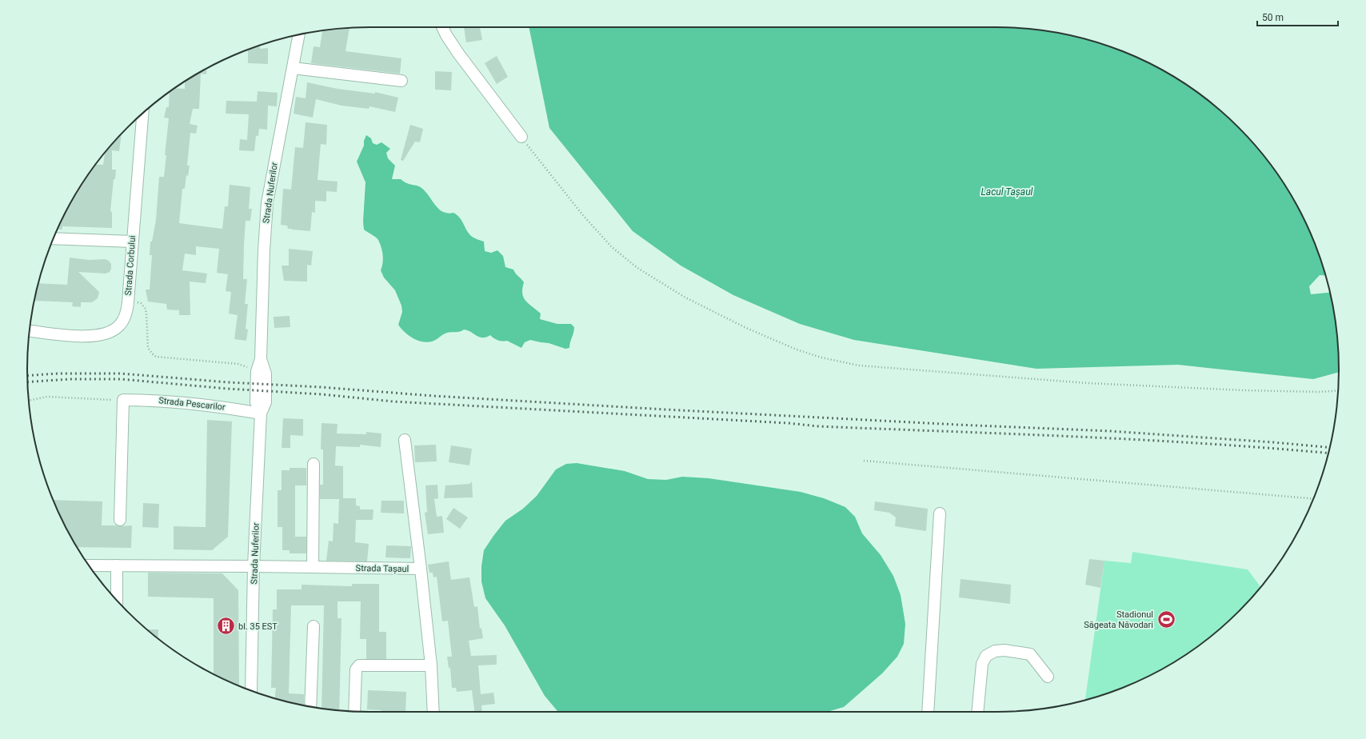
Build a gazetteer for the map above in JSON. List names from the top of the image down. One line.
{"streets":{"street":["Strada Nuferilor","Strada Corbului","Strada Pescarilor","Strada Tașaul"]},"crossings":[["Strada Nuferilor","Strada Pescarilor"],["Strada Nuferilor","Strada Tașaul"]],"water":["Lacul Tașaul"],"places":{"sports":["Stadionul Săgeata Năvodari"],"building":["bl. 35 EST"]},"scale_bar":"50 m"}
